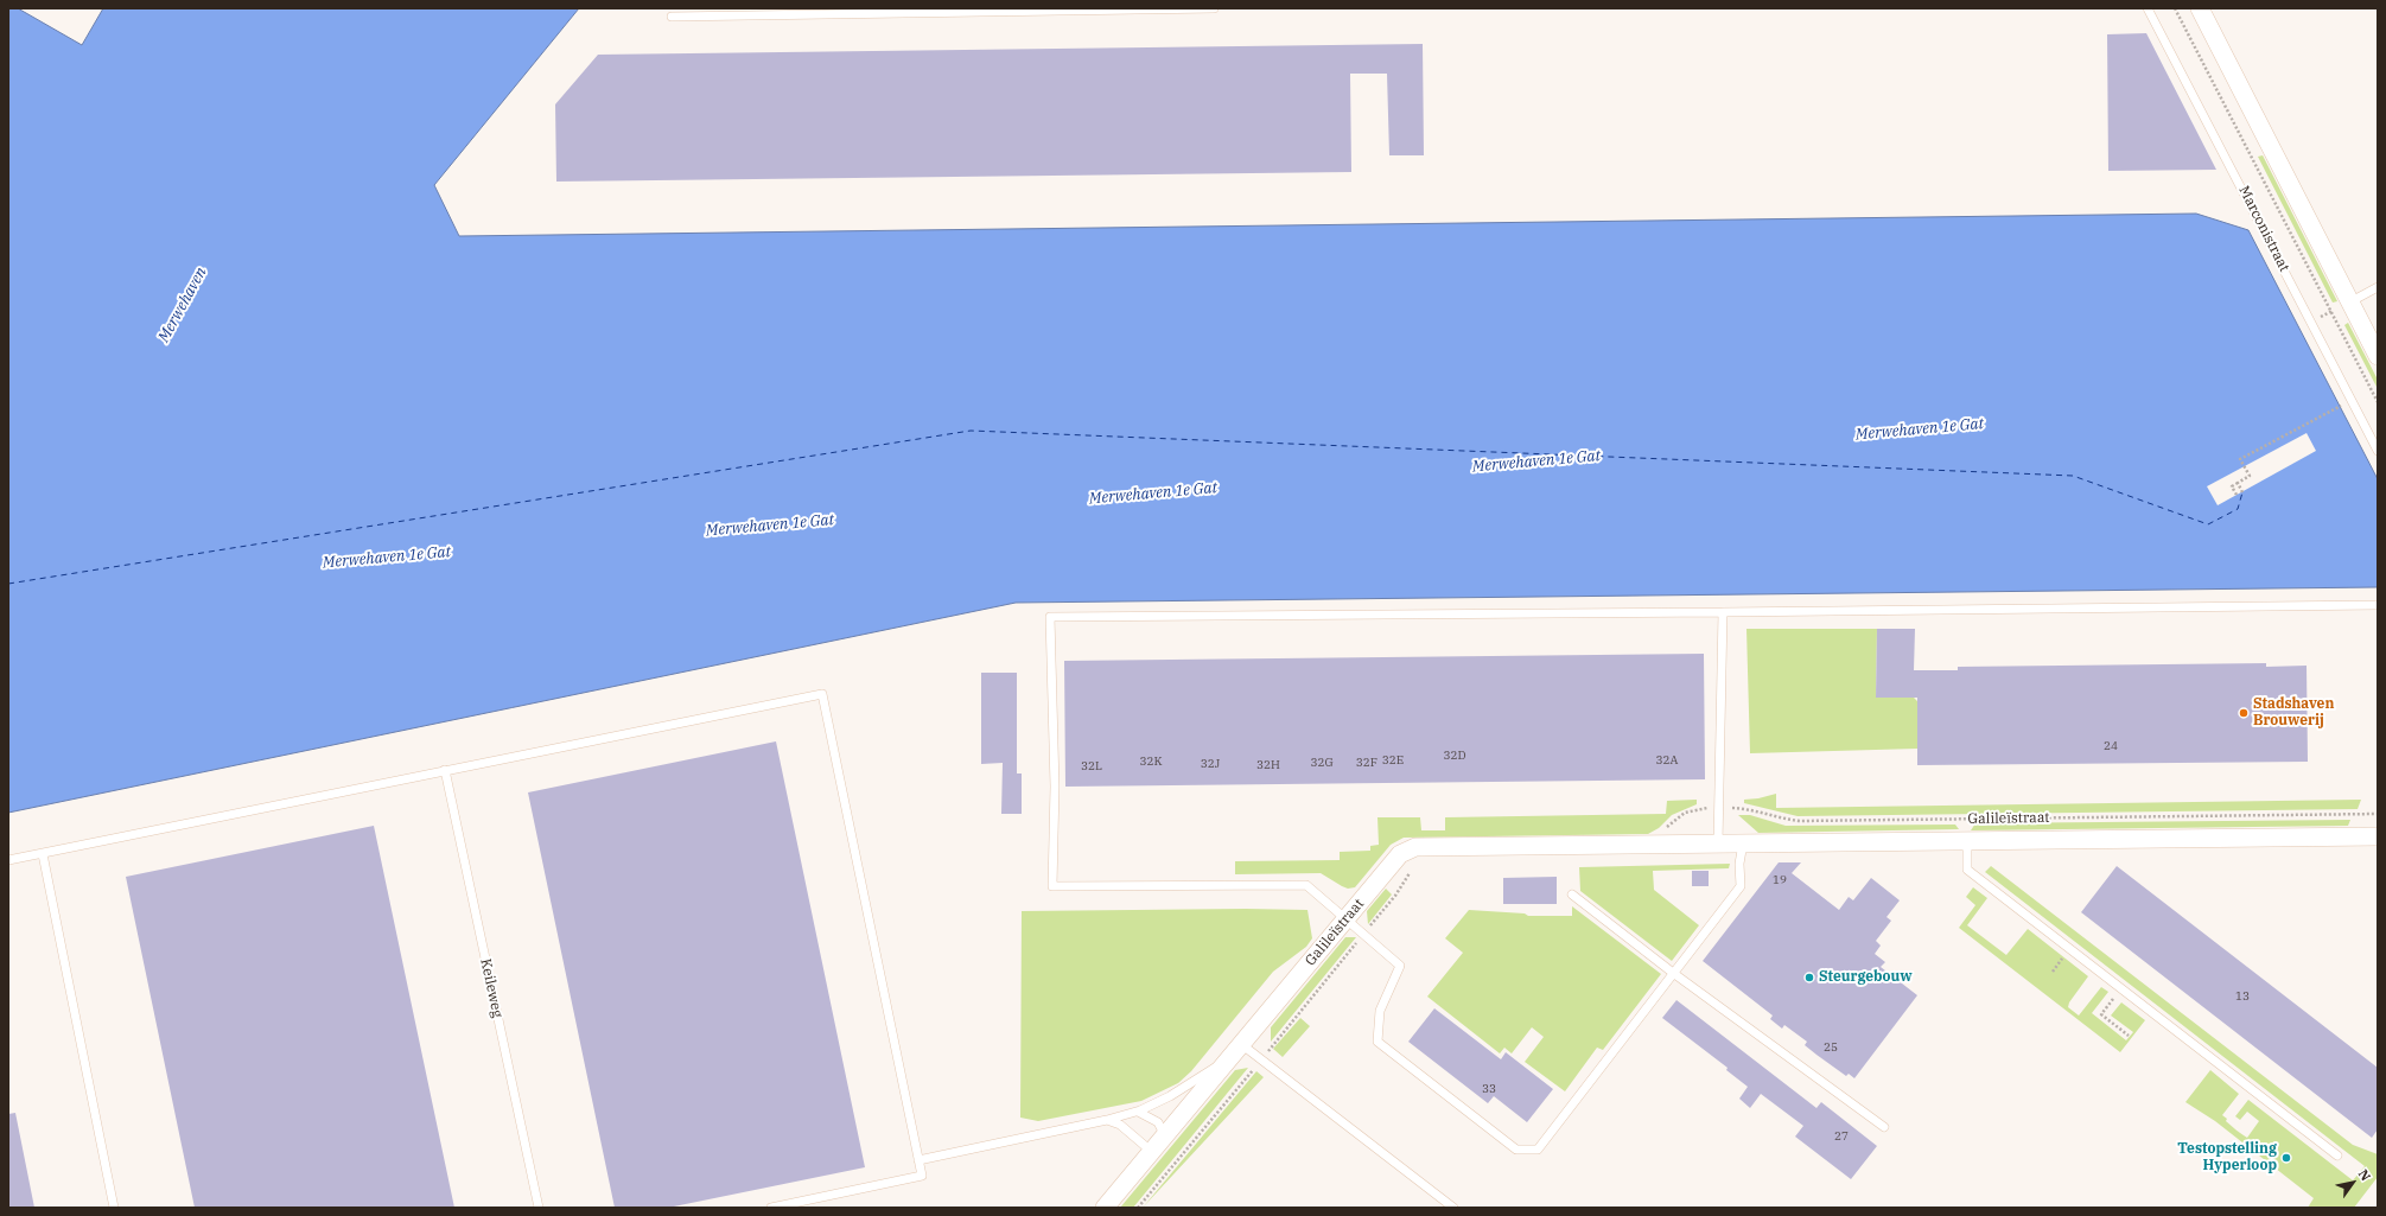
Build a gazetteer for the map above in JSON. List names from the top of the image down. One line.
{"streets":{"street":["Galileïstraat"],"lane":["Marconistraat","Keileweg"]},"water":["Merwehaven","Merwehaven 1e Gat"],"places":["Stadshaven Brouwerij","Steurgebouw","Testopstelling Hyperloop"],"house_numbers":["24","32D","32E","32A","32K","32G","32F","32J","32H","32L","19","13","25","33","27"],"north":"top right"}
